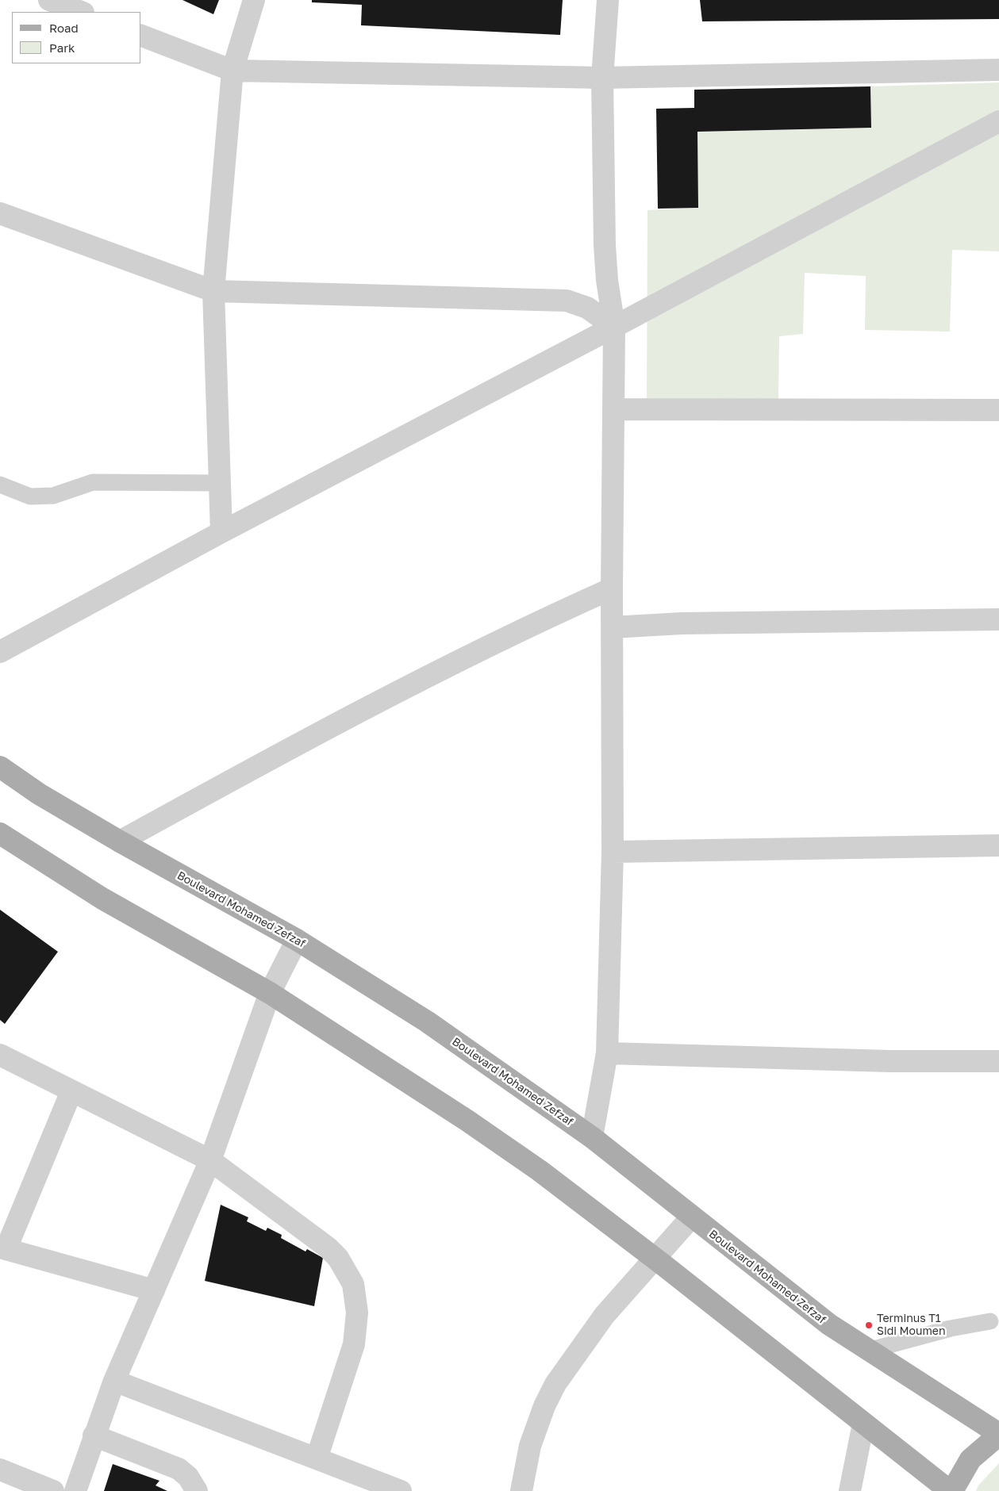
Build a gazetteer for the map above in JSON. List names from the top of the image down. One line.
{"streets":{"main road":["Boulevard Mohamed Zefzaf"]},"places":["Terminus T1 Sidi Moumen"],"legend":["Road","Park"]}
